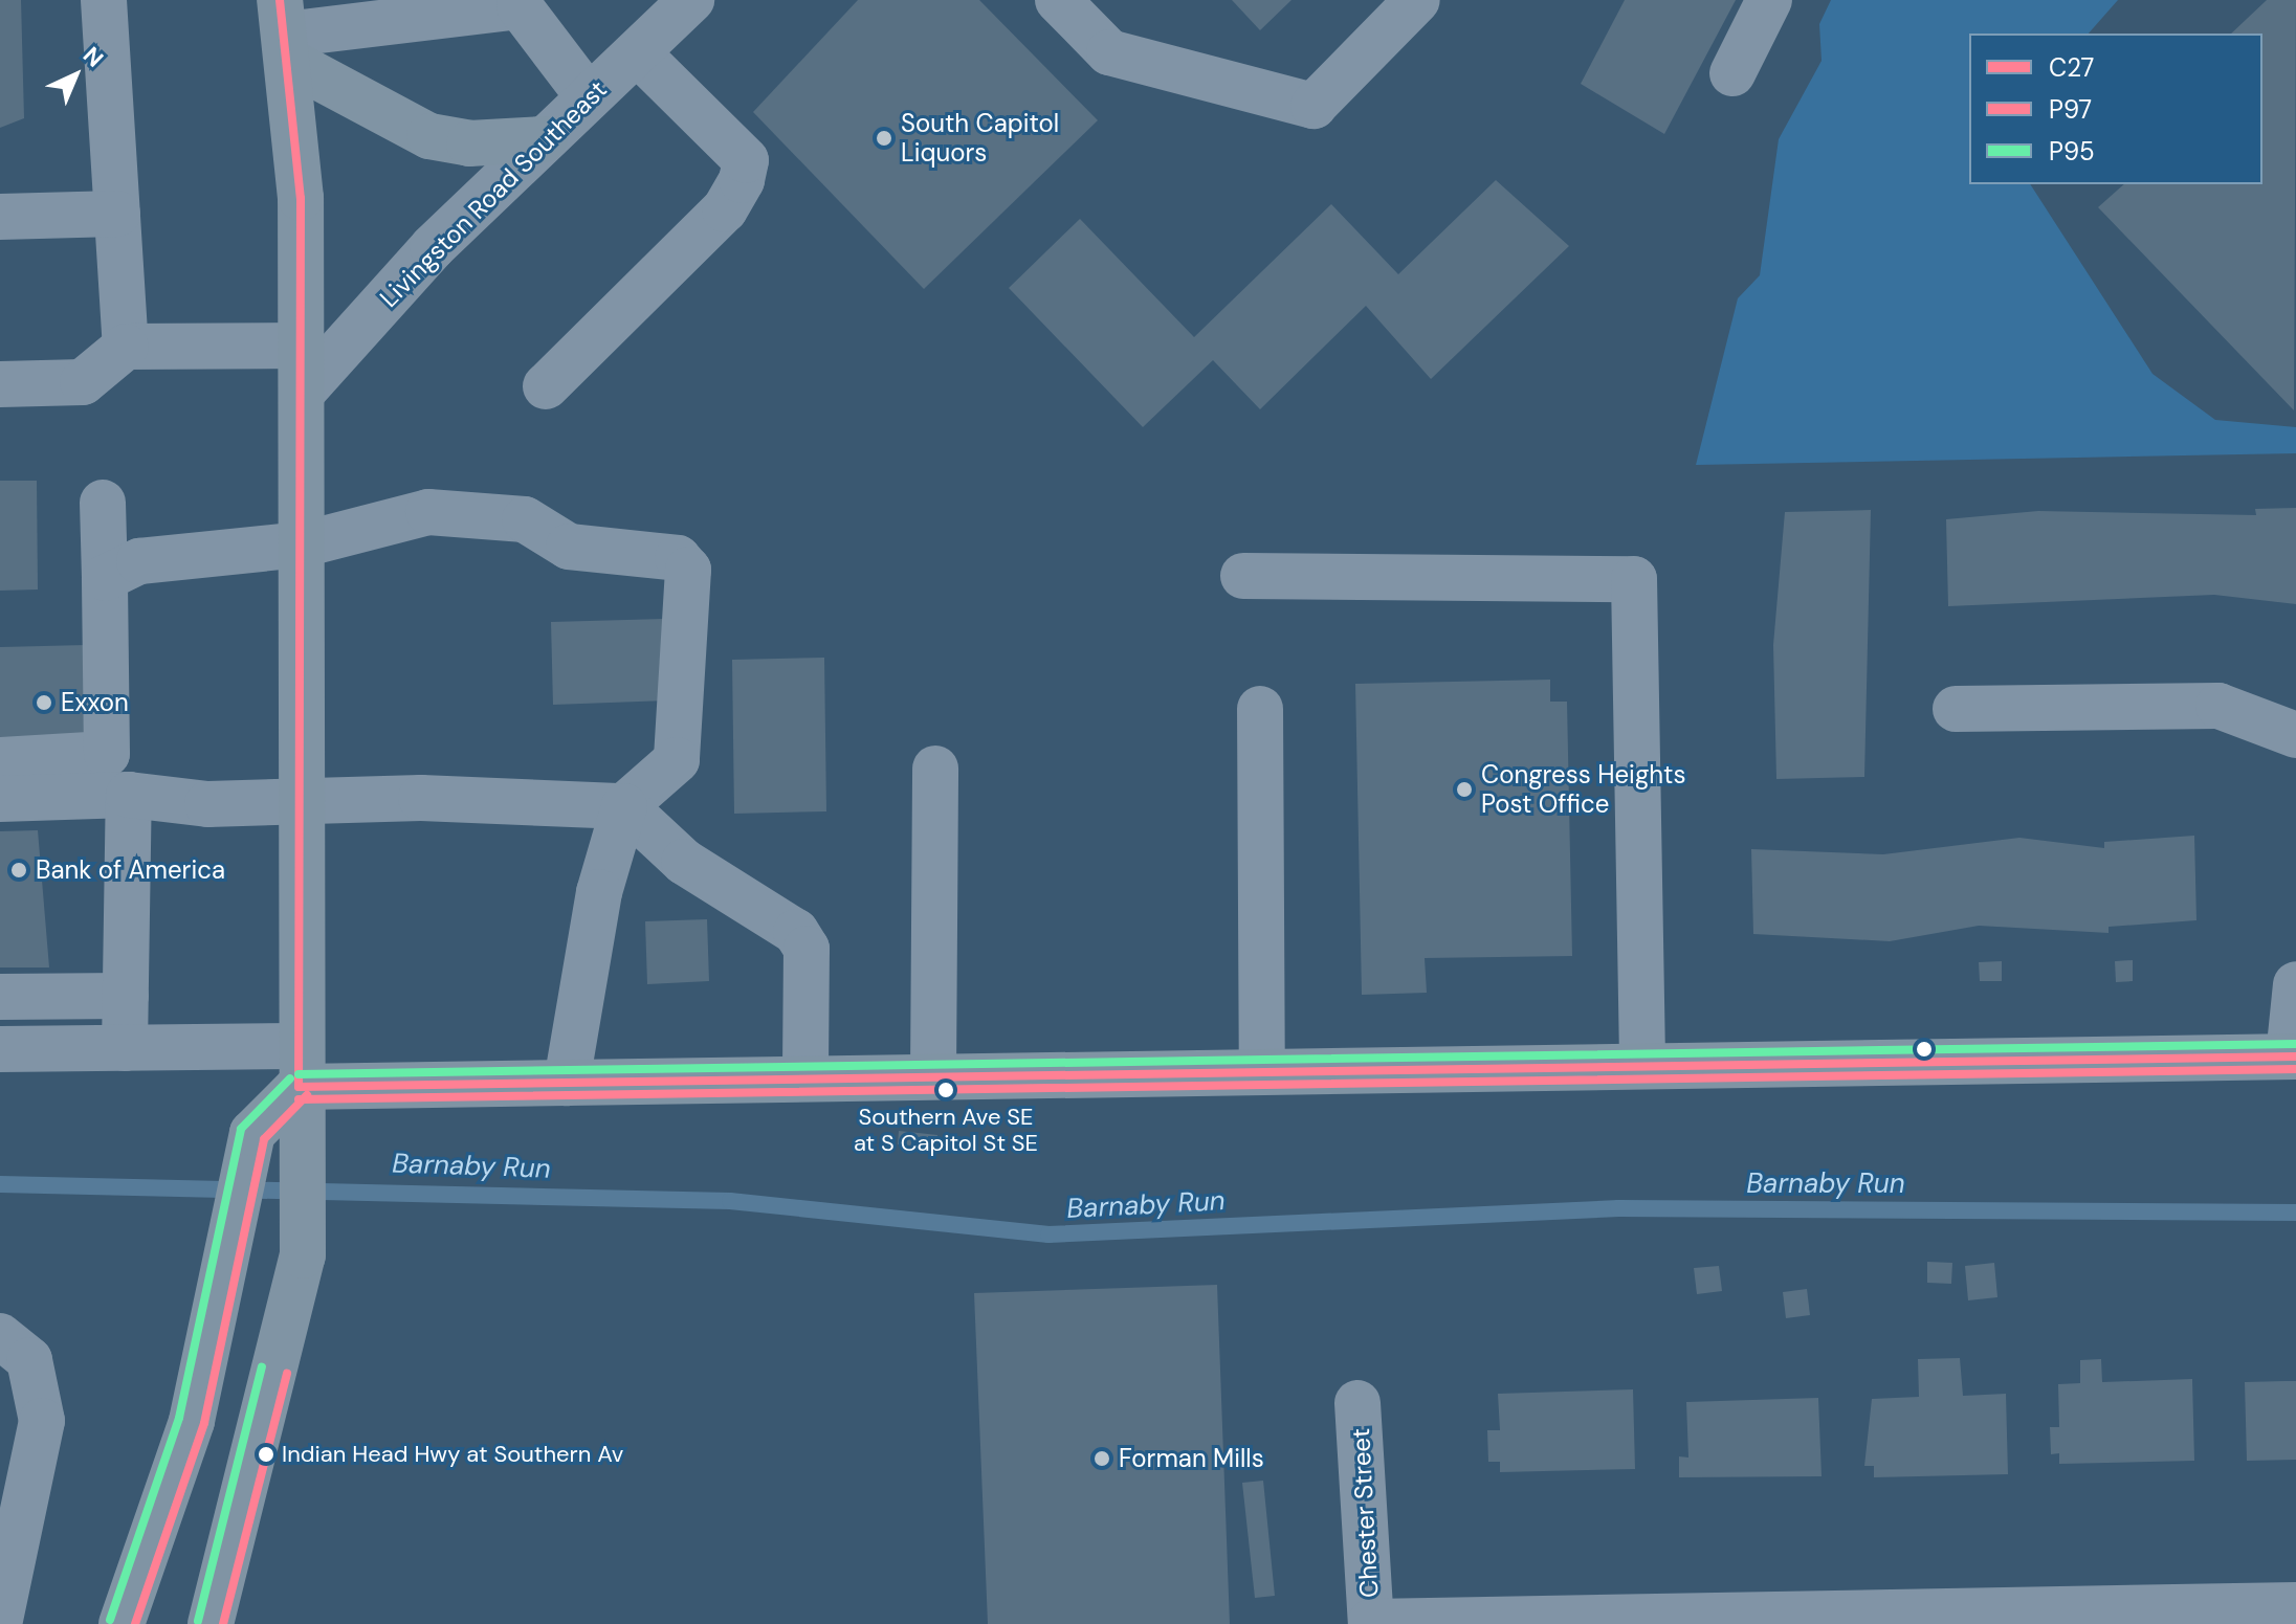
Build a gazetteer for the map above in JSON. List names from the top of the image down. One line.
{"streets":{"street":["Livingston Road Southeast","Chester Street"]},"water":["Barnaby Run"],"places":["South Capitol Liquors","Exxon","Congress Heights Post Office","Bank of America","Southern Ave SE at S Capitol St SE","Indian Head Hwy at Southern Av","Forman Mills"],"lines":["transit line C27","transit line P95","transit line P97"],"legend":["C27","P97","P95"],"north":"top right"}
